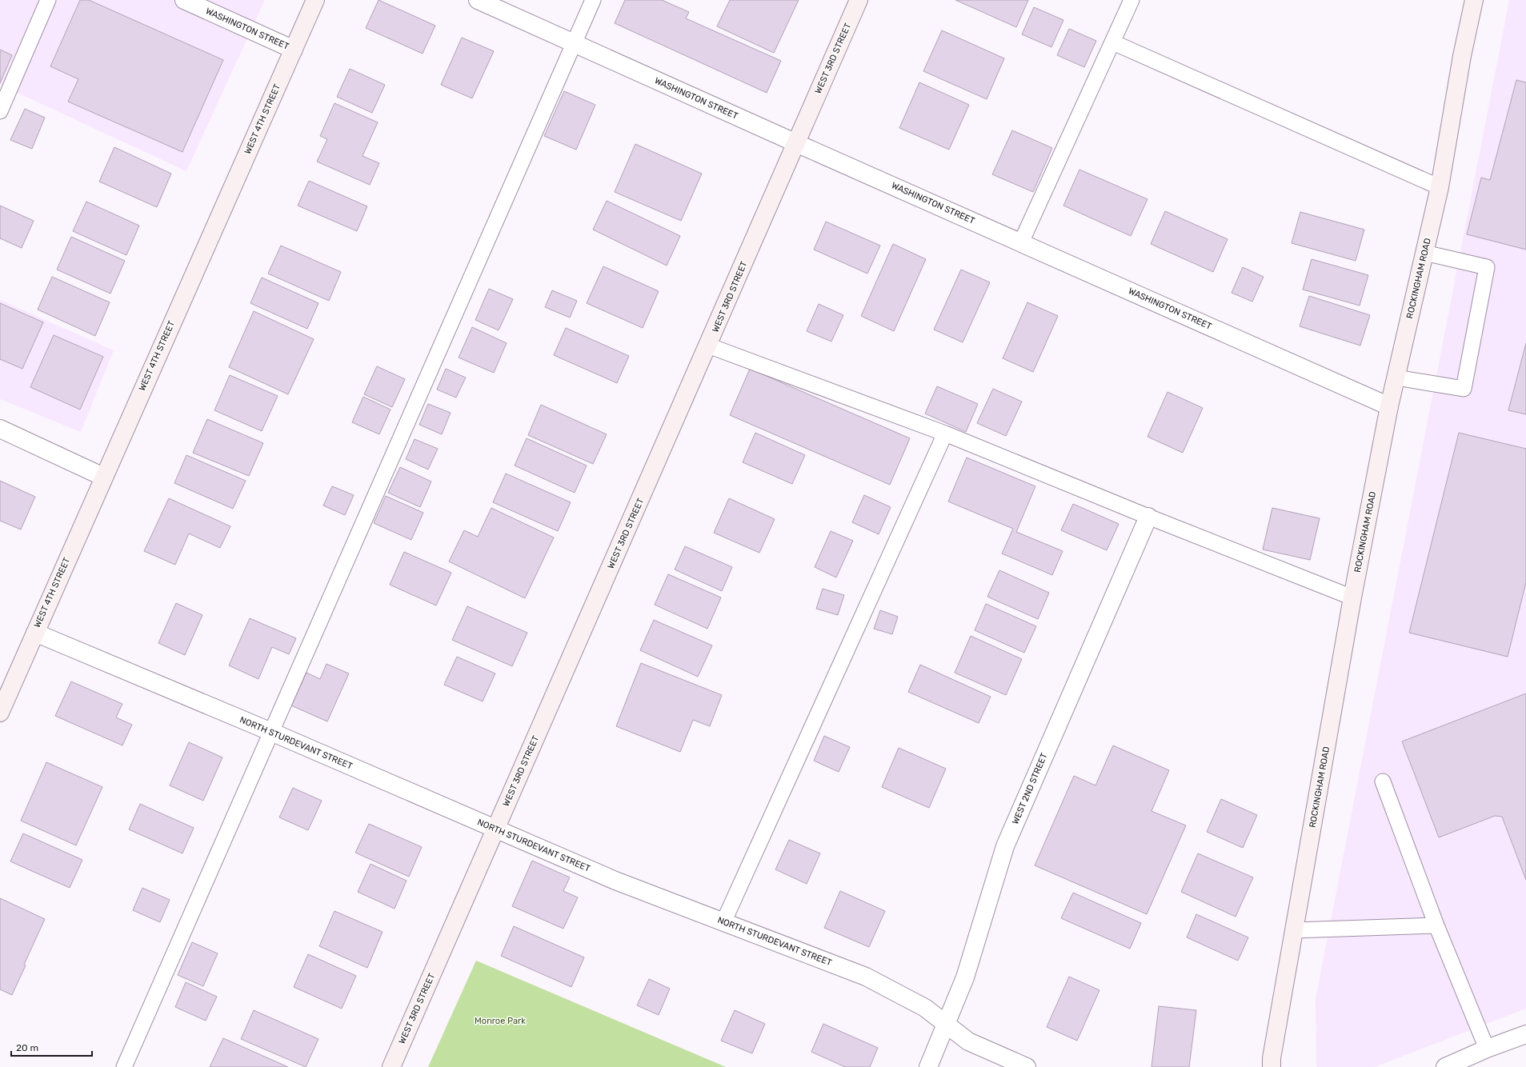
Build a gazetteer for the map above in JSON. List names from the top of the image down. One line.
{"streets":{"main road":["WEST 3RD STREET","WEST 4TH STREET","ROCKINGHAM ROAD"],"street":["WASHINGTON STREET","NORTH STURDEVANT STREET","WEST 2ND STREET"]},"crossings":[["WASHINGTON STREET","WEST 3RD STREET"],["WASHINGTON STREET","WEST 4TH STREET"],["WASHINGTON STREET","ROCKINGHAM ROAD"],["WEST 3RD STREET","NORTH STURDEVANT STREET"],["WEST 4TH STREET","NORTH STURDEVANT STREET"],["NORTH STURDEVANT STREET","WEST 2ND STREET"]],"parks":["Monroe Park"],"scale_bar":"20 m"}
